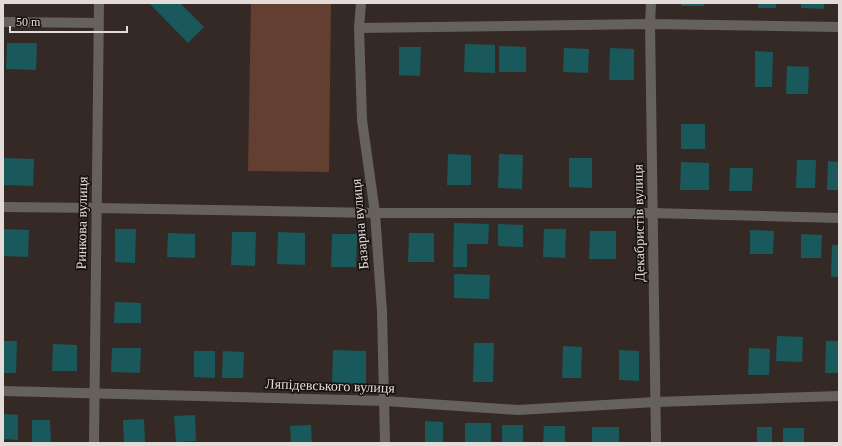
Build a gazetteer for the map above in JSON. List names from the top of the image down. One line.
{"streets":{"street":["Ринкова вулиця","Декабристів вулиця","Базарна вулиця","Ляпідевського вулиця"]},"crossings":[["Ринкова вулиця","Ляпідевського вулиця"],["Декабристів вулиця","Ляпідевського вулиця"],["Базарна вулиця","Ляпідевського вулиця"]],"scale_bar":"50 m"}
